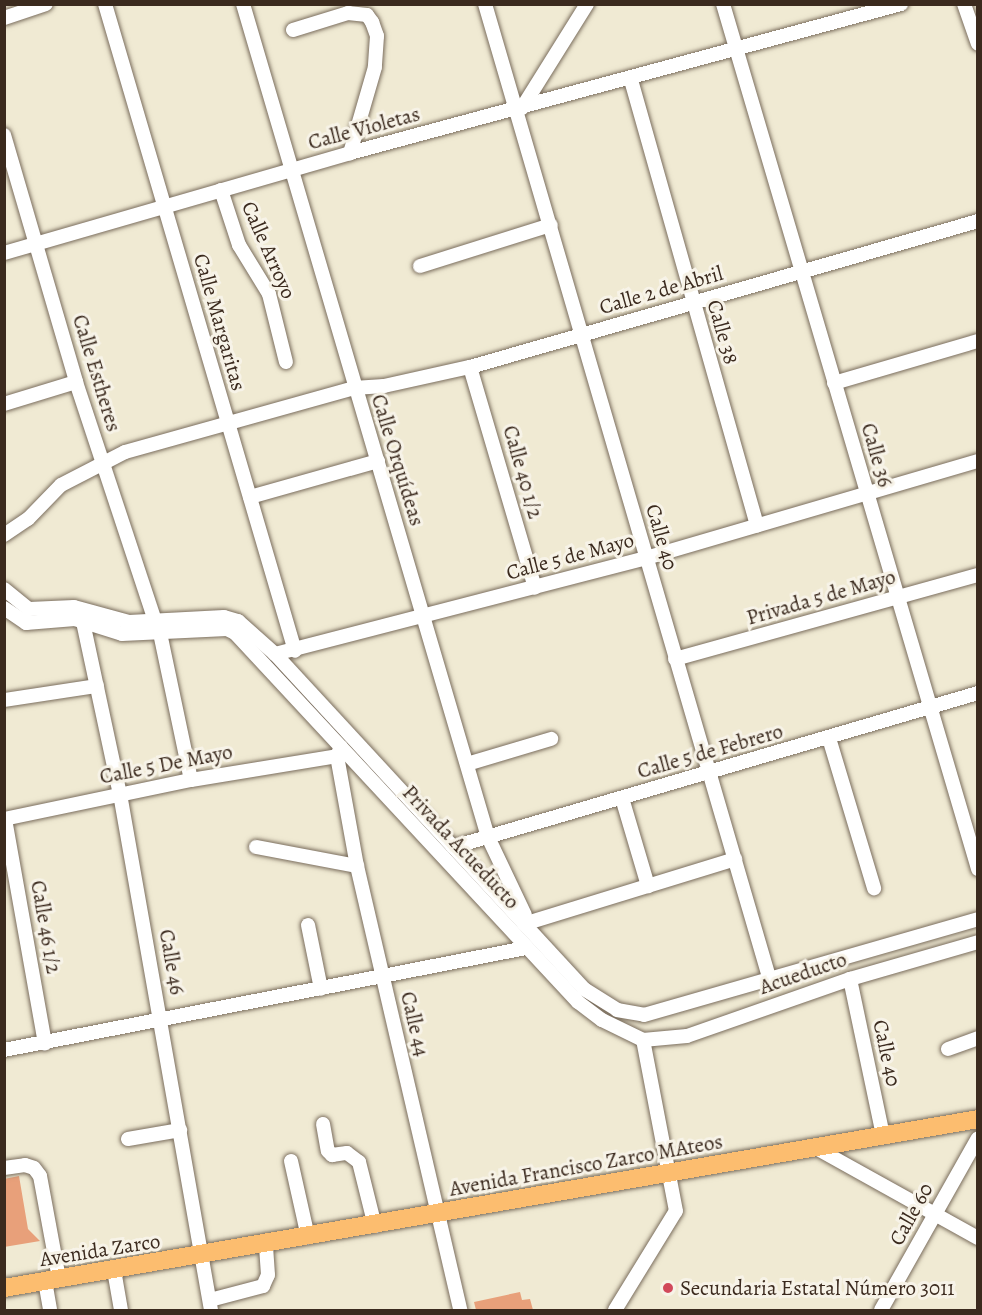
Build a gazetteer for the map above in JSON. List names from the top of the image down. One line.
{"streets":{"main road":["Avenida Francisco Zarco MAteos","Avenida Zarco"],"street":["Calle Violetas","Calle Arroyo","Calle 2 de Abril","Calle Margaritas","Calle 38","Calle Estheres","Calle 36","Calle Orquídeas","Calle 40 1/2","Calle 40","Calle 5 de Mayo","Privada 5 de Mayo","Calle 5 de Febrero","Calle 5 De Mayo","Privada Acueducto","Calle 46 1/2","Calle 46","Acueducto","Calle 44","Calle 60"]},"crossings":[["Calle Violetas","Calle Arroyo"],["Calle Violetas","Calle Margaritas"],["Calle Violetas","Calle 38"],["Calle Violetas","Calle Estheres"],["Calle Violetas","Calle 36"],["Calle Violetas","Calle Orquídeas"],["Calle Violetas","Calle 40"],["Calle 2 de Abril","Calle 38"],["Calle 2 de Abril","Calle 36"],["Calle 2 de Abril","Calle Orquídeas"],["Calle 2 de Abril","Calle 40 1/2"],["Calle 2 de Abril","Calle 40"],["Calle Margaritas","Calle 5 de Mayo"],["Calle 38","Calle 5 de Mayo"],["Calle Estheres","Calle 5 De Mayo"],["Calle 36","Calle 5 de Mayo"],["Calle 36","Privada 5 de Mayo"],["Calle 36","Calle 5 de Febrero"],["Calle Orquídeas","Calle 5 de Mayo"],["Calle Orquídeas","Calle 5 de Febrero"],["Calle Orquídeas","Privada Acueducto"],["Calle 40 1/2","Calle 5 de Mayo"],["Calle 40","Calle 5 de Mayo"],["Calle 40","Privada 5 de Mayo"],["Calle 40","Calle 5 de Febrero"],["Calle 40","Acueducto"],["Calle 40","Avenida Francisco Zarco MAteos"],["Calle 5 de Mayo","Privada Acueducto"],["Calle 5 de Febrero","Privada Acueducto"],["Calle 5 De Mayo","Privada Acueducto"],["Calle 5 De Mayo","Calle 46 1/2"],["Calle 5 De Mayo","Calle 46"],["Calle 5 De Mayo","Calle 44"],["Privada Acueducto","Acueducto"],["Privada Acueducto","Calle 44"],["Calle 46","Avenida Francisco Zarco MAteos"],["Calle 46","Avenida Zarco"],["Calle 44","Avenida Francisco Zarco MAteos"],["Avenida Francisco Zarco MAteos","Avenida Zarco"]],"places":["Secundaria Estatal Número 3011"]}
